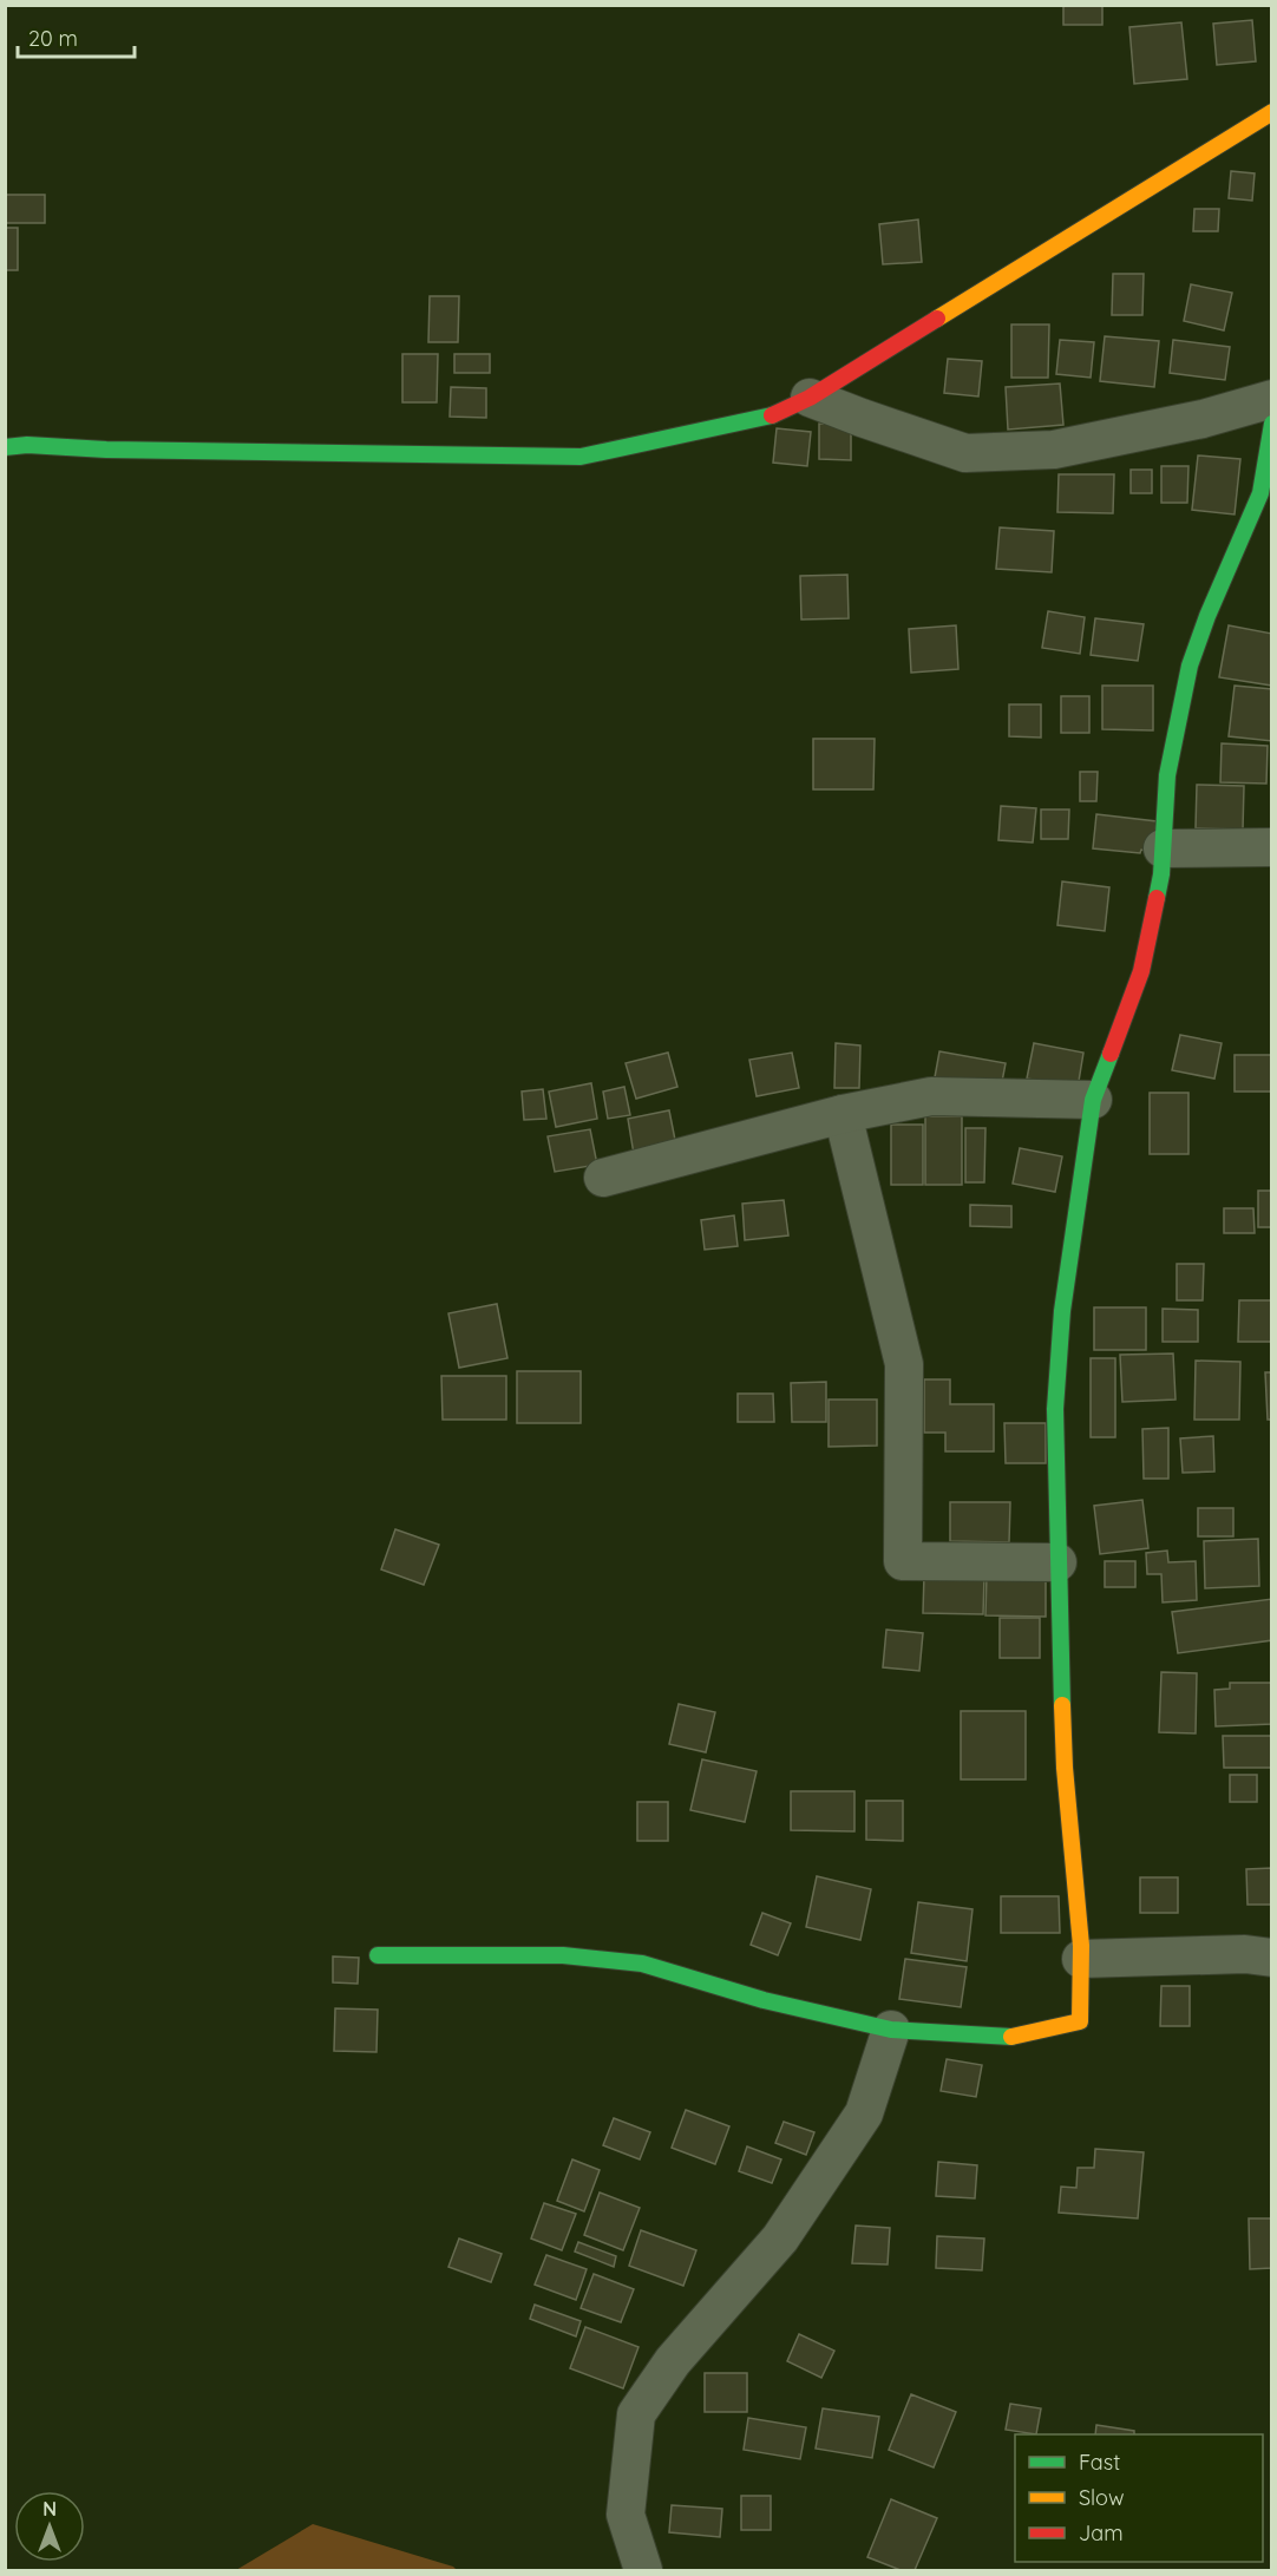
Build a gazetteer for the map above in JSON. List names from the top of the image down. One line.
{"legend":["Fast","Slow","Jam"],"scale_bar":"20 m","north":"top"}
